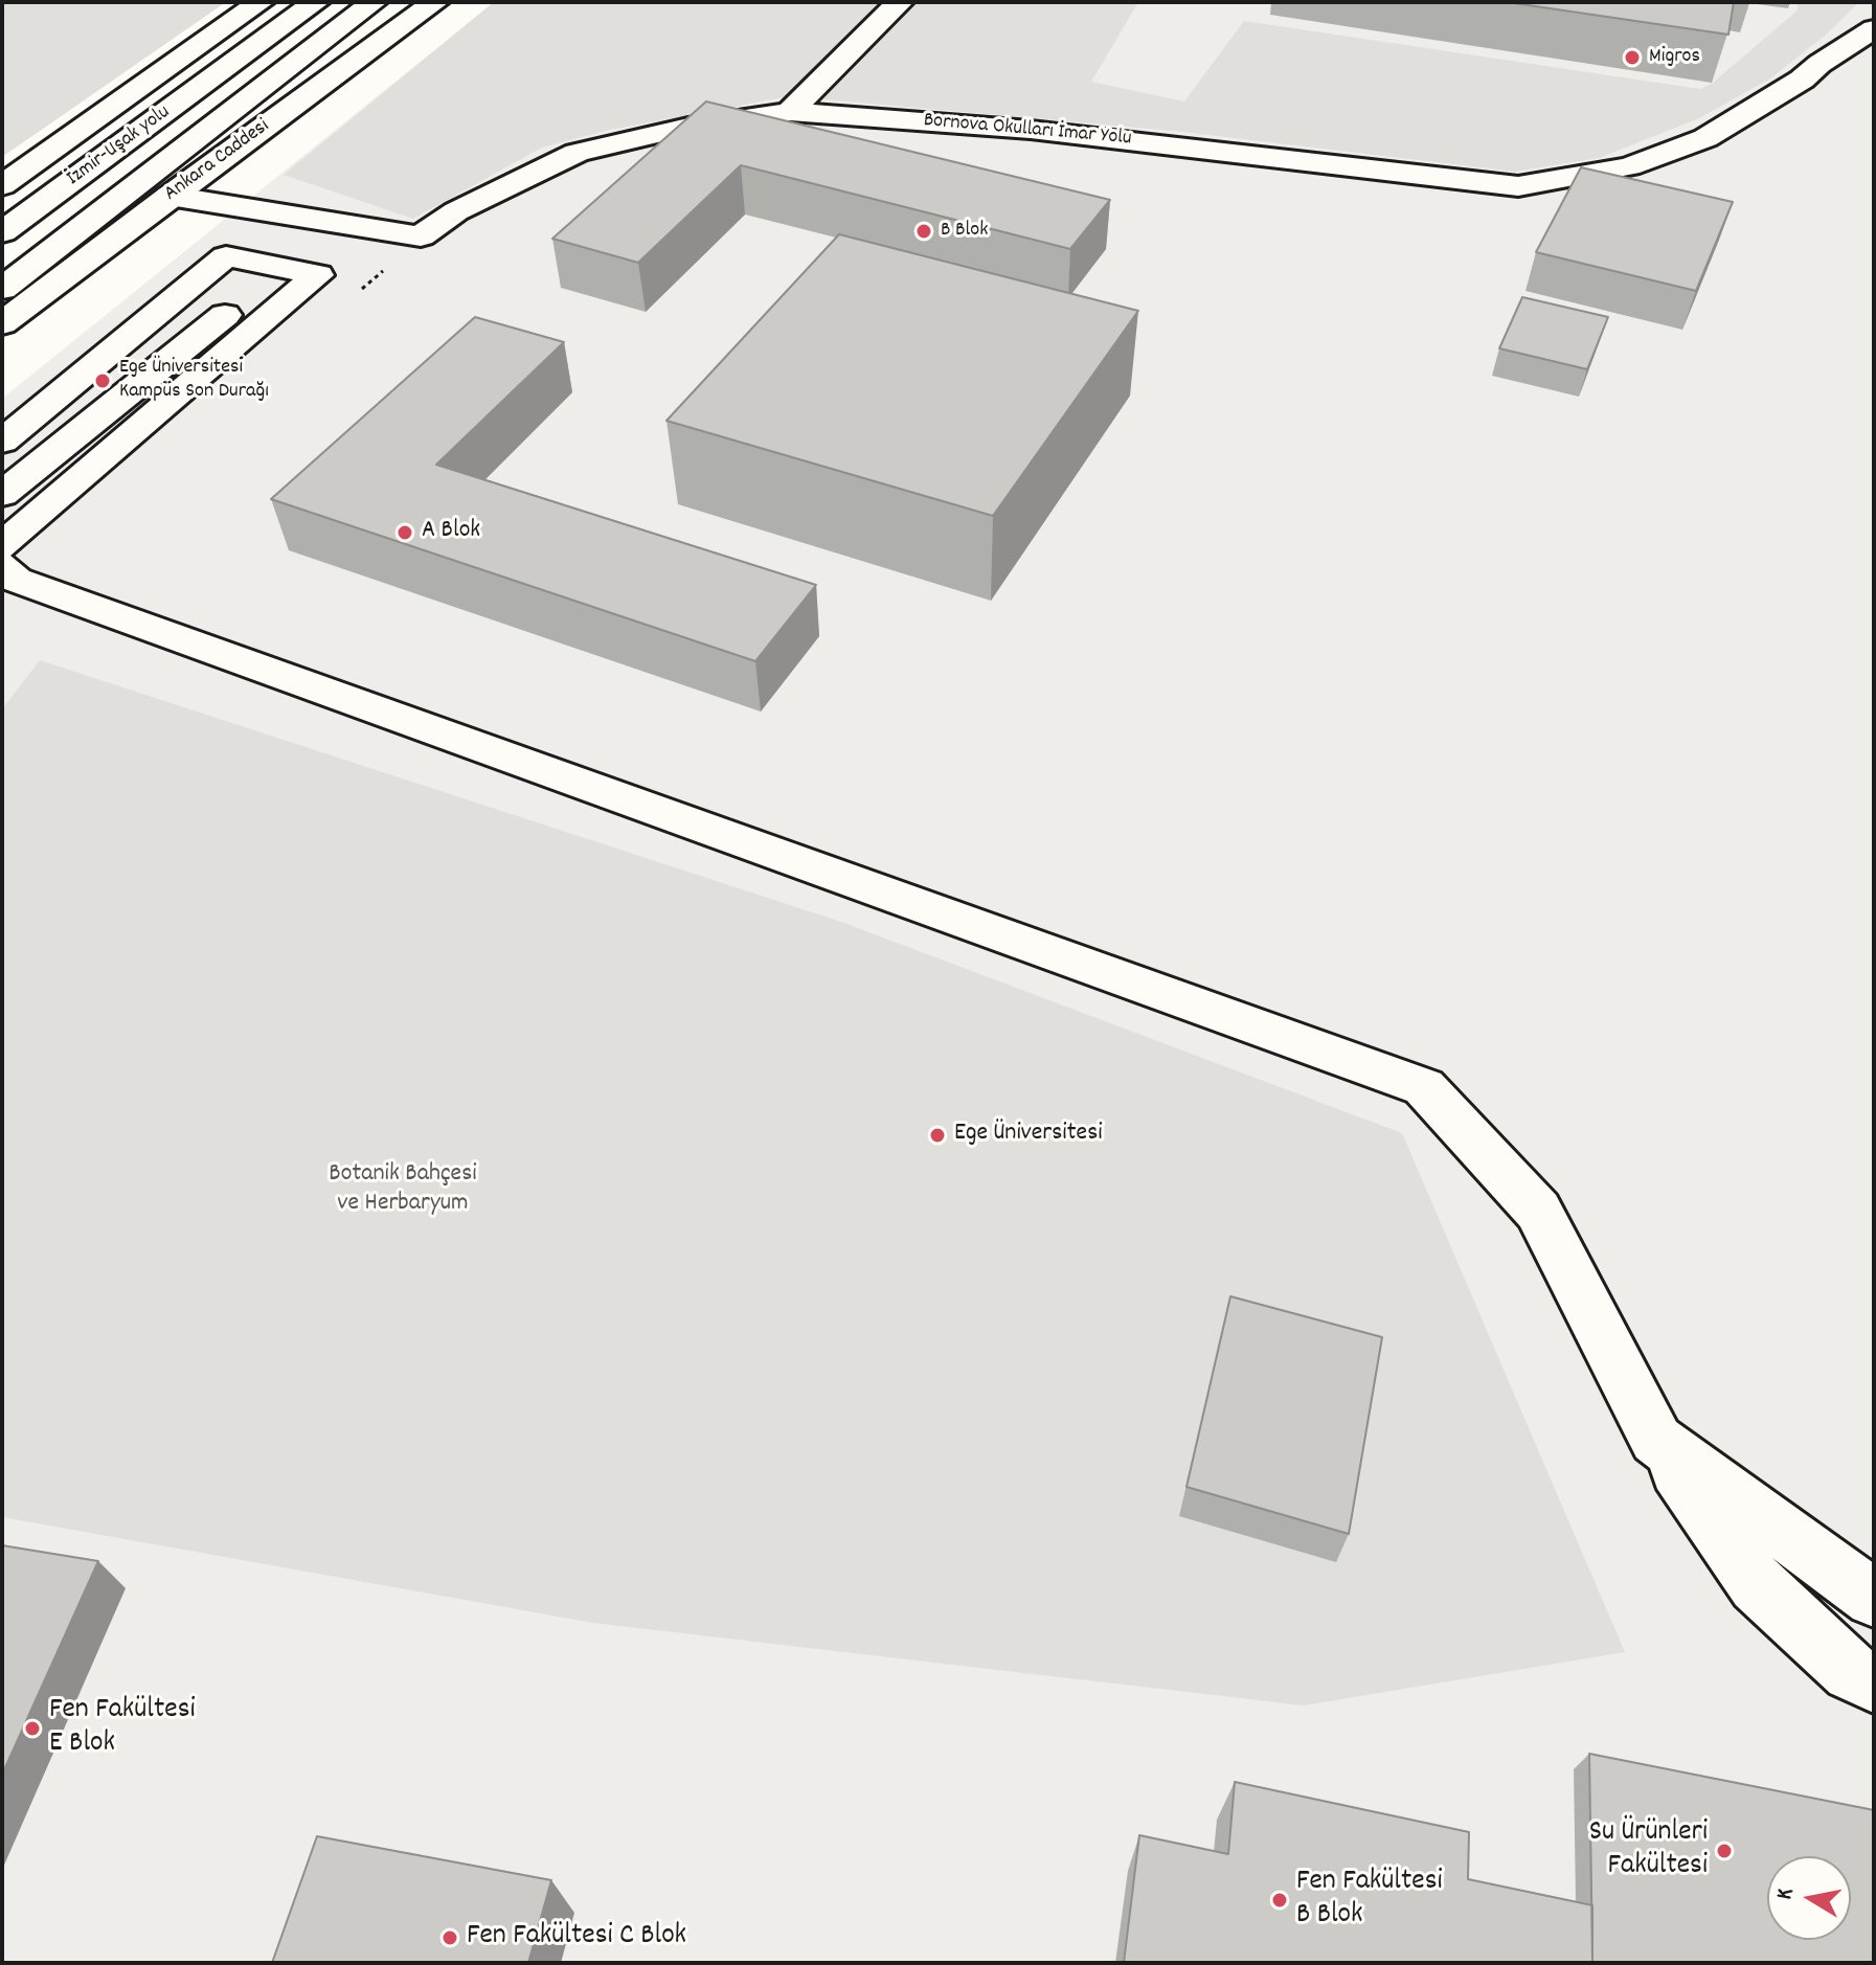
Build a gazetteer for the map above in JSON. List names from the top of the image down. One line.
{"streets":{"main road":["Bornova Okulları İmar Yolu","İzmir-Uşak yolu","Ankara Caddesi"]},"crossings":[["Bornova Okulları İmar Yolu","Ankara Caddesi"]],"parks":["Botanik Bahçesi ve Herbaryum"],"places":["Migros","B Blok","Ege Üniversitesi Kampüs Son Durağı","A Blok","Ege Üniversitesi","Fen Fakültesi E Blok","Su Ürünleri Fakültesi","Fen Fakültesi B Blok","Fen Fakültesi C Blok"],"north":"left"}
